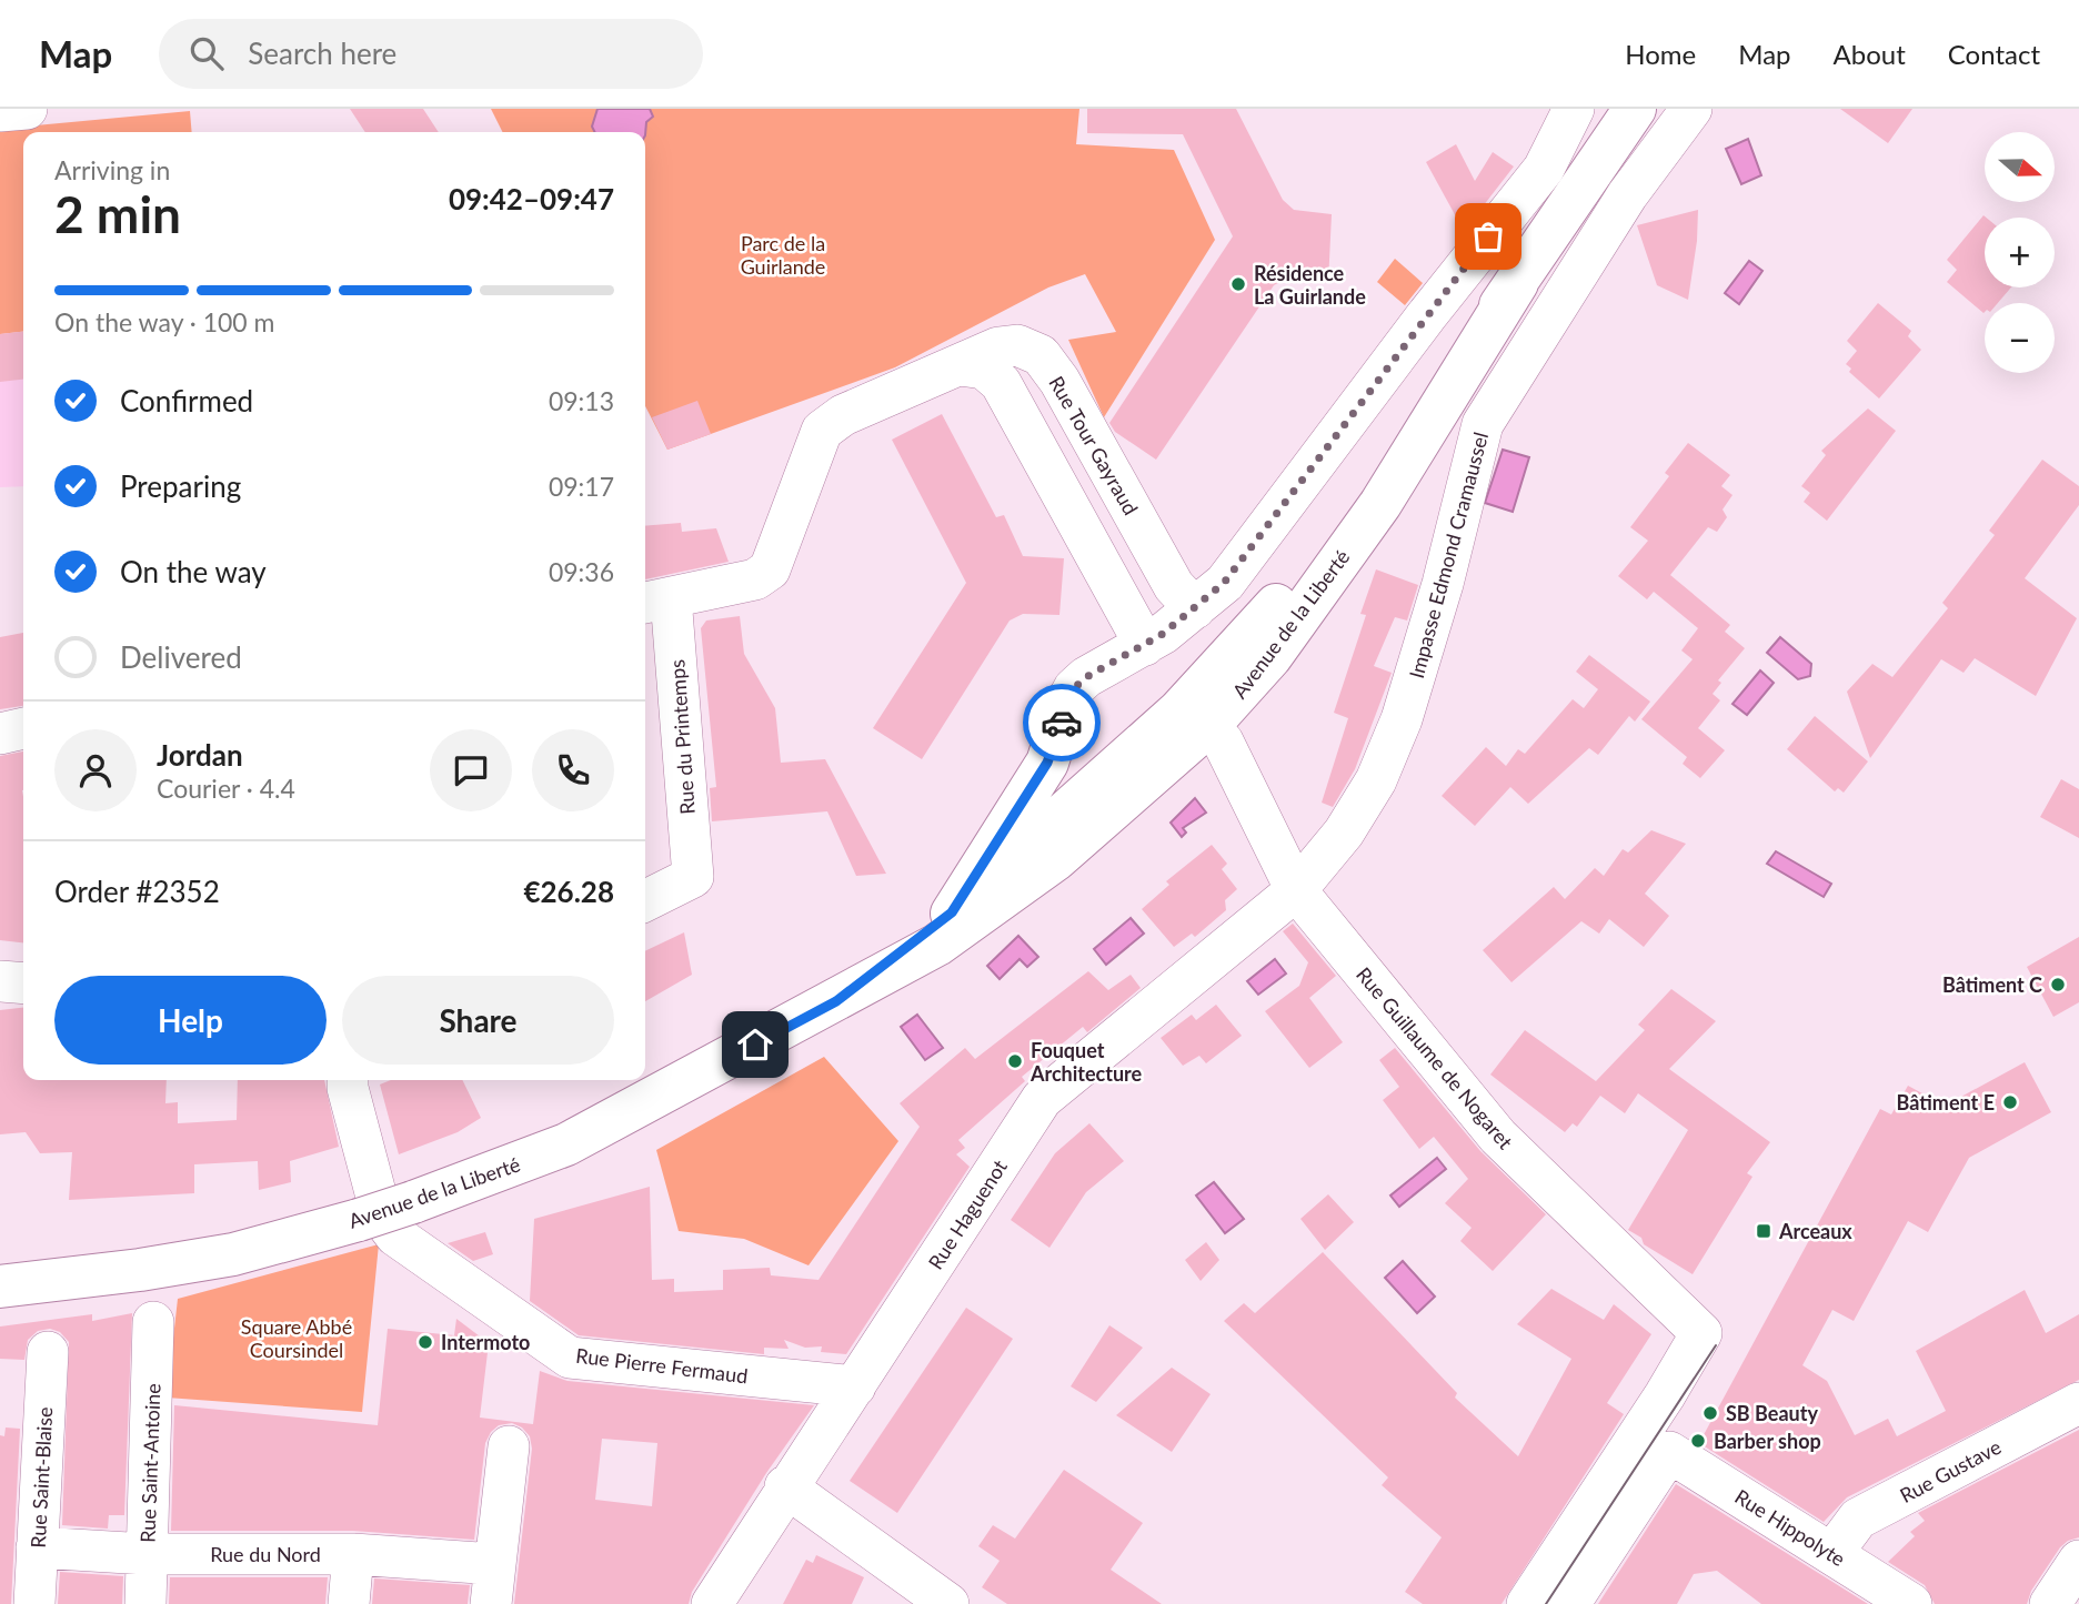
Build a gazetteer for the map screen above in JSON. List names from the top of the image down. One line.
{"streets":{"main road":["Avenue de la Liberté"],"street":["Rue Tour Gayraud","Impasse Edmond Cramaussel","Rue du Printemps","Rue Guillaume de Nogaret","Rue Haguenot","Rue Pierre Fermaud","Rue Saint-Antoine","Rue Gustave","Rue Saint-Blaise","Rue Hippolyte","Rue du Nord"]},"crossings":[["Rue Tour Gayraud","Rue du Printemps"],["Impasse Edmond Cramaussel","Rue Guillaume de Nogaret"],["Impasse Edmond Cramaussel","Rue Haguenot"],["Rue Guillaume de Nogaret","Rue Haguenot"],["Rue Haguenot","Rue Pierre Fermaud"],["Rue Saint-Antoine","Rue du Nord"],["Rue Gustave","Rue Hippolyte"],["Rue Saint-Blaise","Rue du Nord"]],"parks":["Parc de la Guirlande","Square Abbé Coursindel"],"places":{"other":["Résidence La Guirlande","Bâtiment C","Fouquet Architecture","Bâtiment E","Intermoto","SB Beauty","Barber shop"],"transit":["Arceaux"]},"north":"right","page":{"header":"Map","search":"Search here","nav":["Home","Map","About","Contact"],"map_buttons":["+","−"],"heading":["2 min","Arriving in","09:42–09:47"],"panel":["Jordan","Courier · 4.4","Order #2352","€26.28"],"bar":"On the way · 100 m","list":[["Confirmed","09:13"],["Preparing","09:17"],["On the way","09:36"],"Delivered"],"buttons":["Help","Share"]}}
